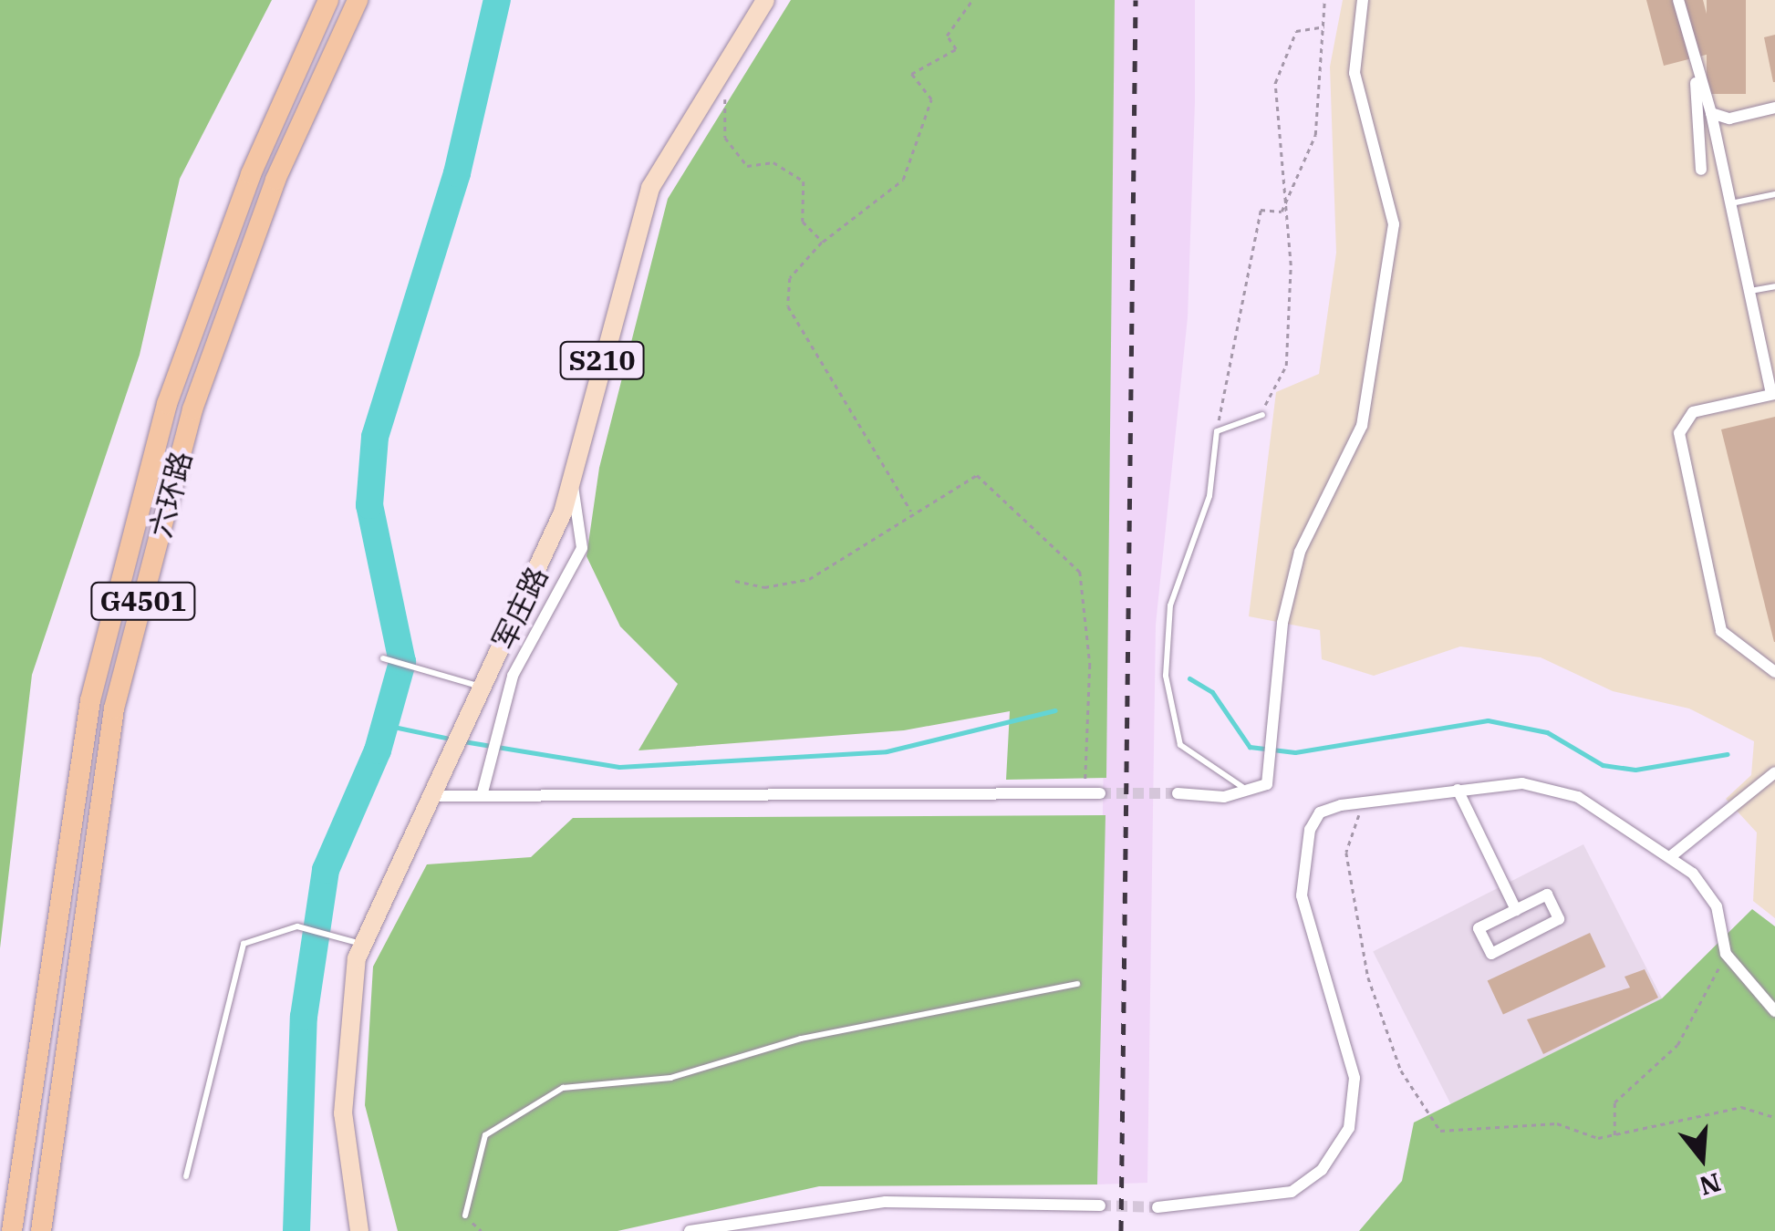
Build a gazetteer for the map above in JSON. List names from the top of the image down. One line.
{"streets":{"highway":["六环路","G4501"],"main road":["S210","军庄路"]},"north":"bottom"}
